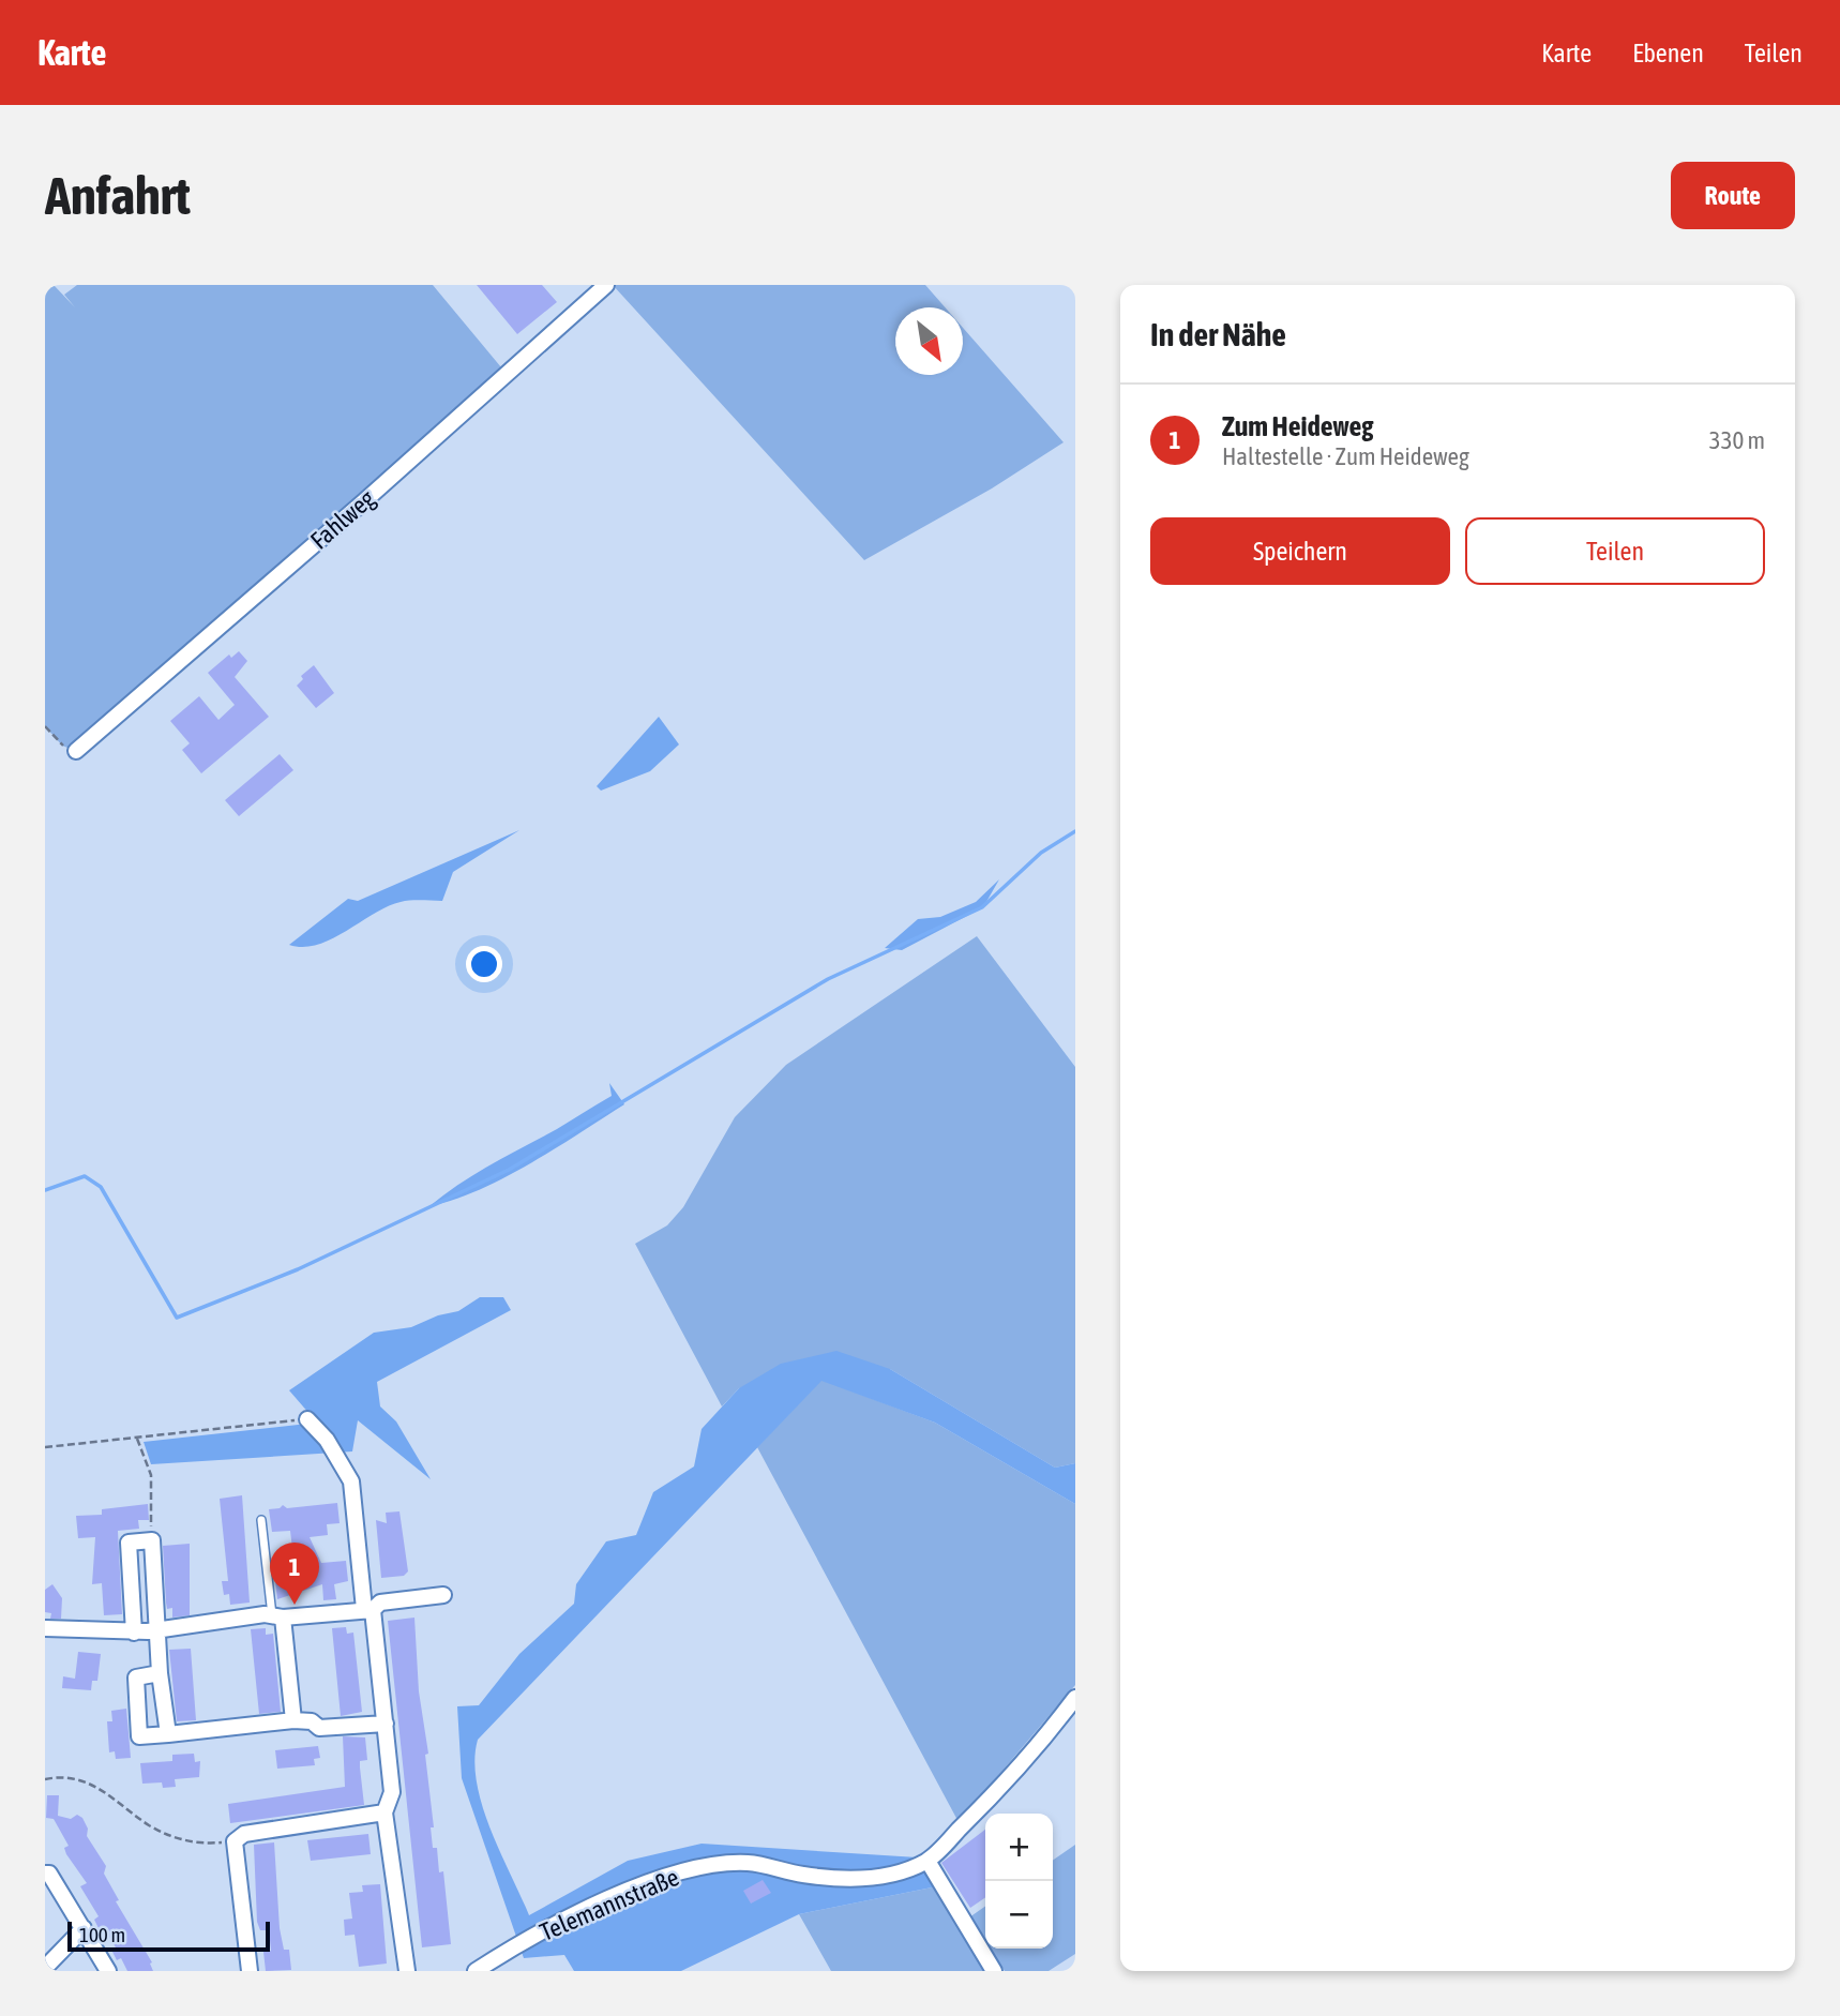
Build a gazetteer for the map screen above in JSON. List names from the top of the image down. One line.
{"streets":{"street":["Fahlweg","Telemannstraße"]},"scale_bar":"100 m","north":"bottom right","page":{"header":"Karte","nav":["Karte","Ebenen","Teilen"],"buttons":["Route",["Speichern","Teilen"]],"title":"Anfahrt","heading":"In der Nähe","list":[{"mark":"1","name":"Zum Heideweg","note":"Haltestelle · Zum Heideweg","value":"330 m"}],"pins":"1","map_buttons":["+","−"],"scale":"100 m"}}
